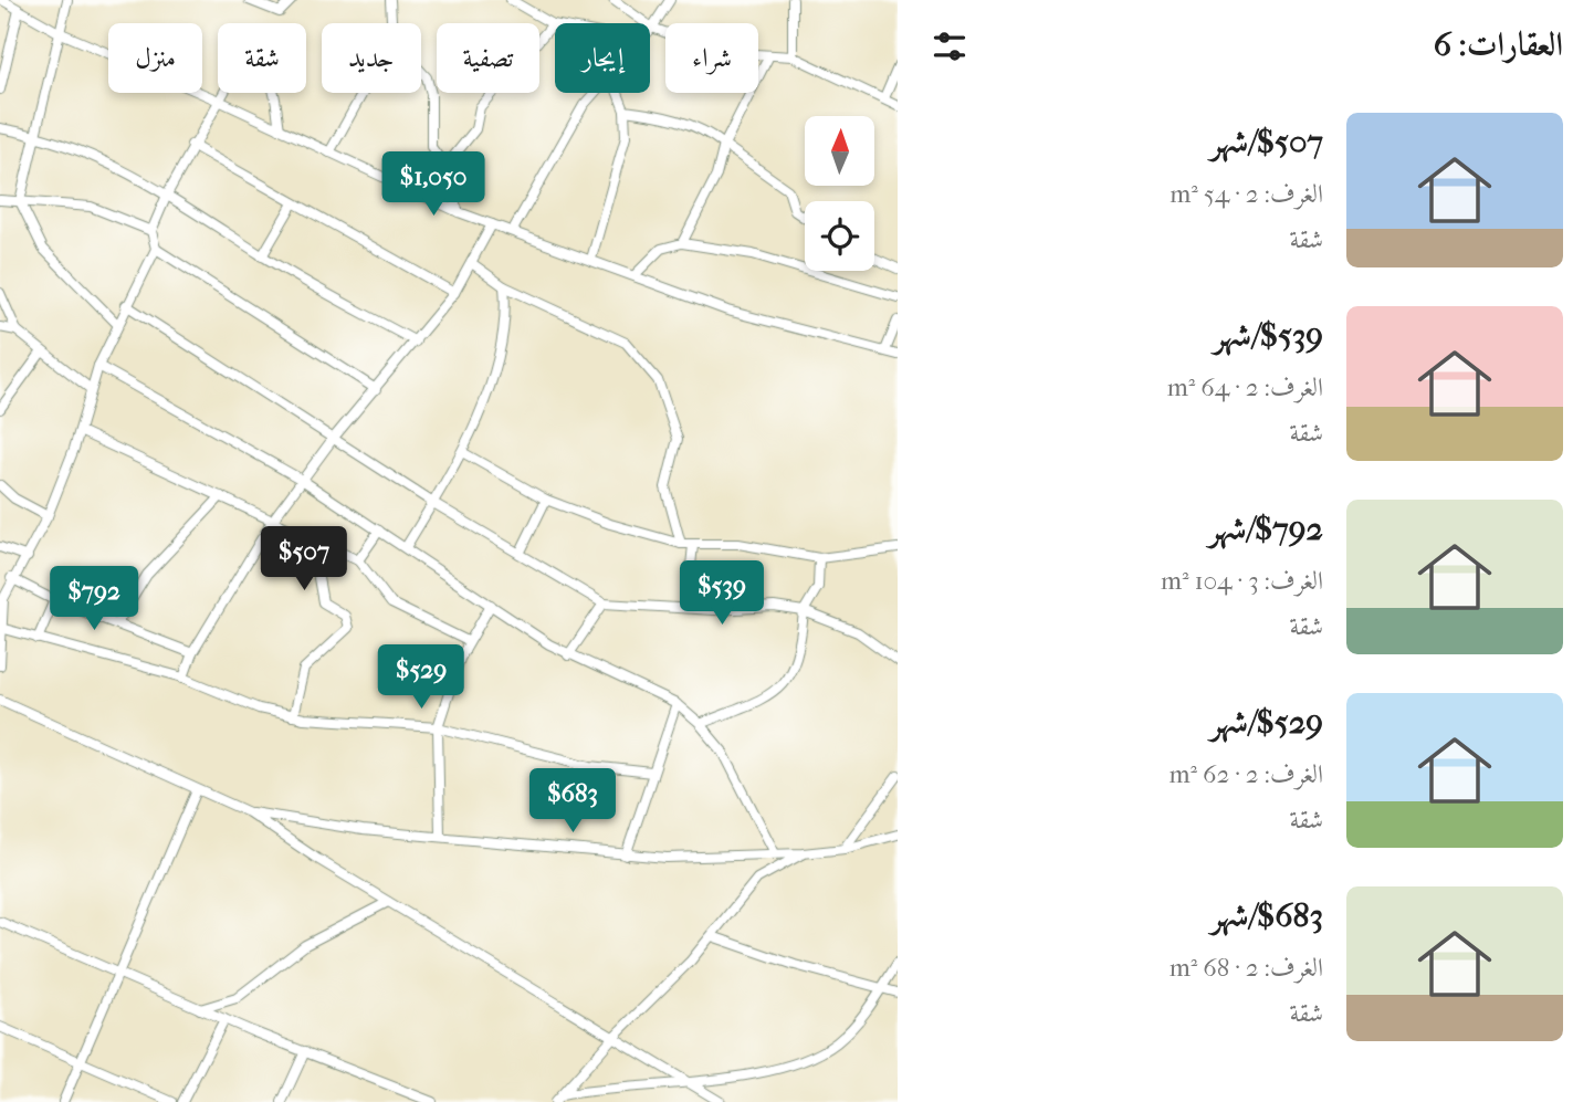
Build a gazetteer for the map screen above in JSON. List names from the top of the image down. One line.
{"north":"top","page":{"heading":"العقارات: 6","chip":["شراء","إيجار","تصفية","جديد","شقة","منزل"],"list":[{"name":"$507/شهر","note":"الغرف: 2 · 54 m² · شقة"},{"name":"$539/شهر","note":"الغرف: 2 · 64 m² · شقة"},{"name":"$792/شهر","note":"الغرف: 3 · 104 m² · شقة"},{"name":"$529/شهر","note":"الغرف: 2 · 62 m² · شقة"},{"name":"$683/شهر","note":"الغرف: 2 · 68 m² · شقة"}],"price":["$1,050","$507","$539","$792","$529","$683"]}}
